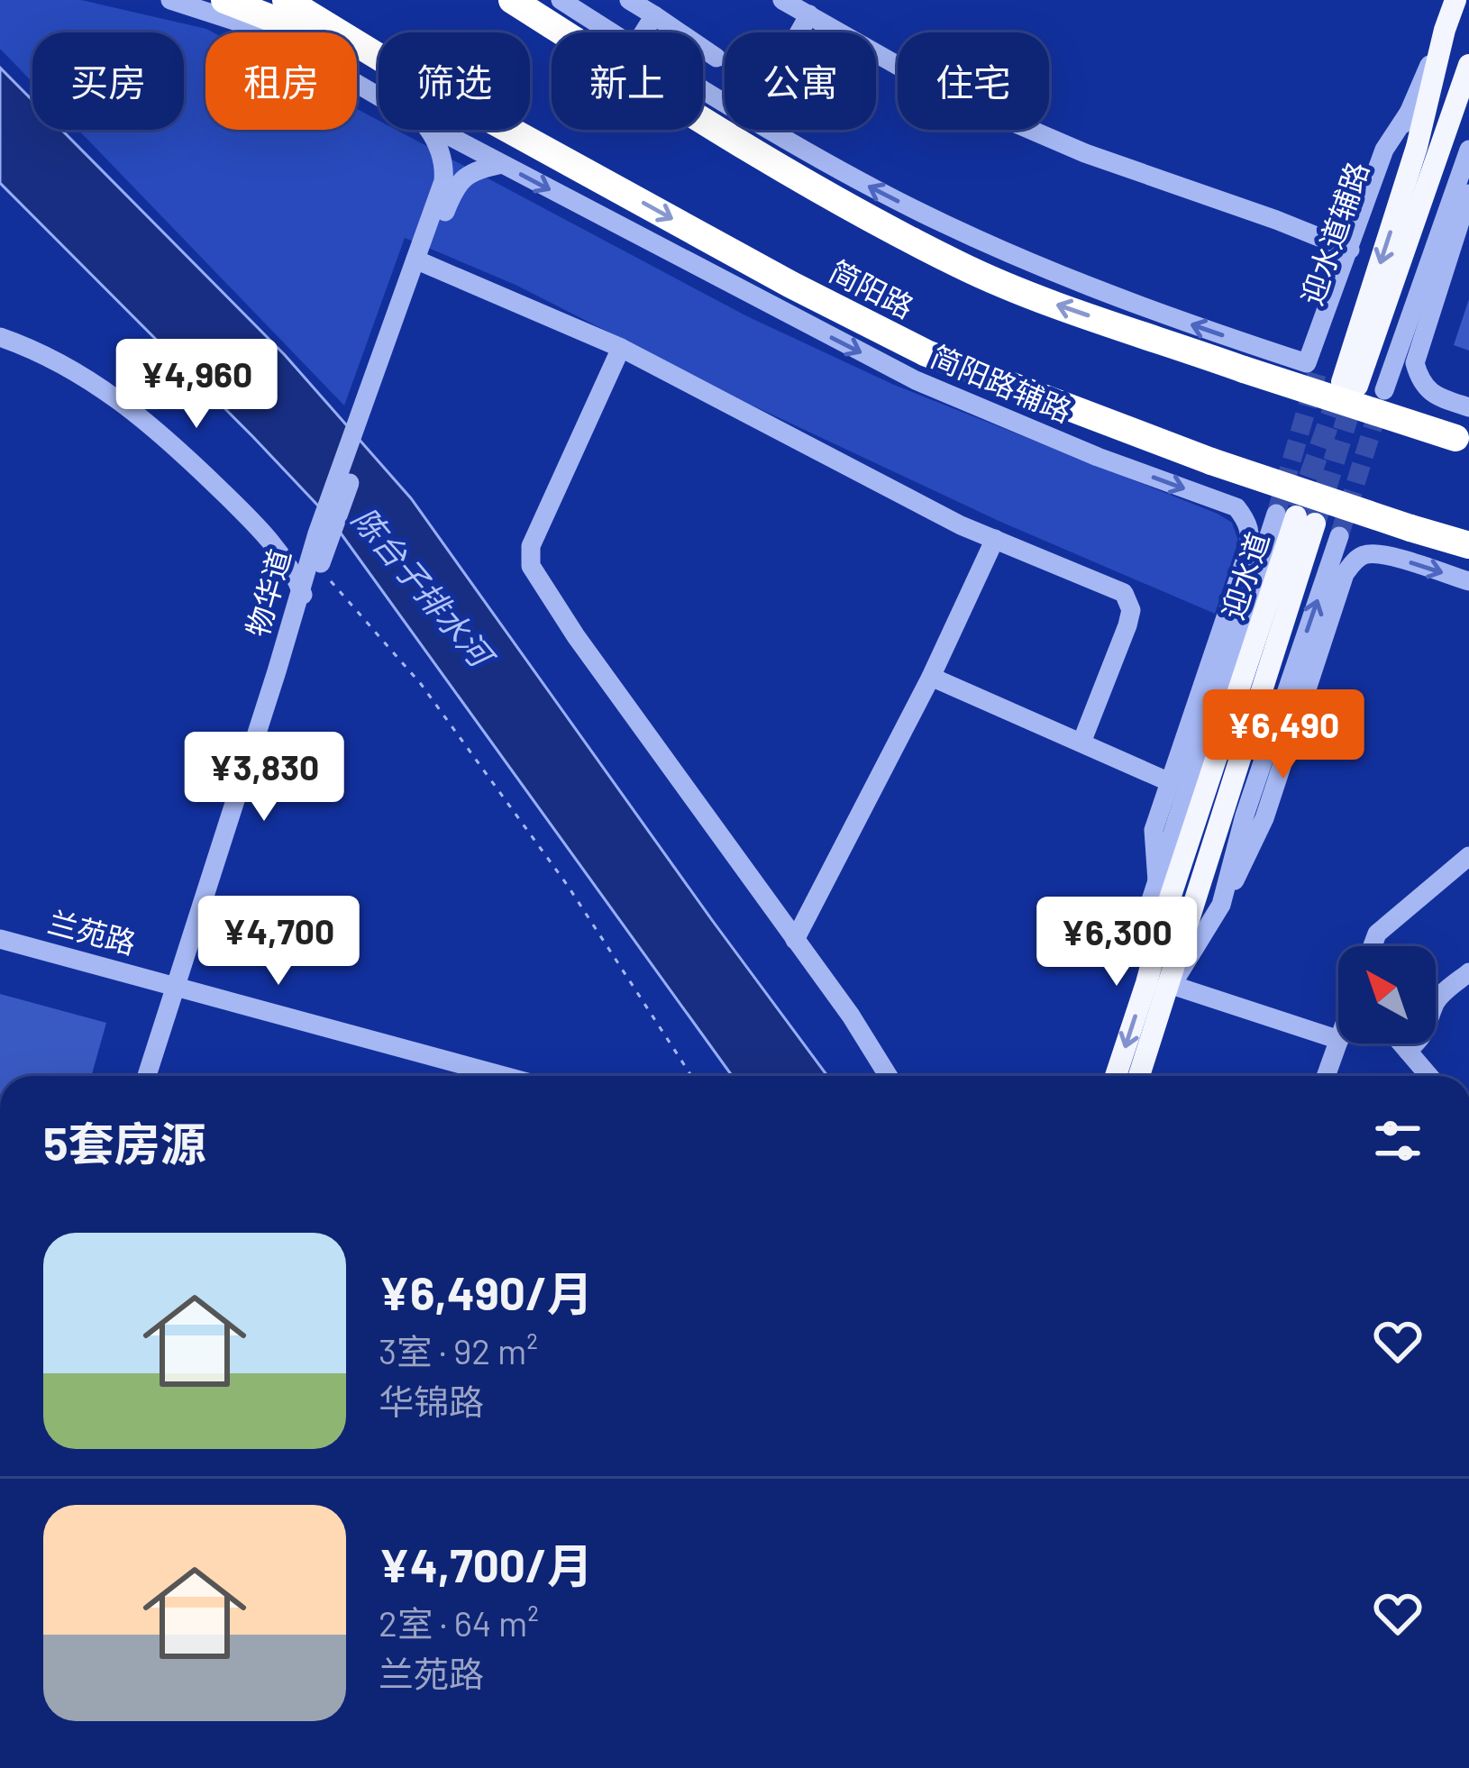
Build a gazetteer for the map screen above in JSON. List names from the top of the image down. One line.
{"streets":{"highway":["简阳路"],"main road":["迎水道"],"street":["迎水道辅路","简阳路辅路","物华道","兰苑路"]},"crossings":[["简阳路辅路","物华道"],["物华道","兰苑路"]],"water":["陈台子排水河"],"north":"top left","page":{"chip":["买房","租房","筛选","新上","公寓","住宅"],"price":["¥4,960","¥6,490","¥3,830","¥4,700","¥6,300"],"heading":"5套房源","list":[{"name":"¥6,490/月","note":"3室 · 92 m² · 华锦路"},{"name":"¥4,700/月","note":"2室 · 64 m² · 兰苑路"}]}}
